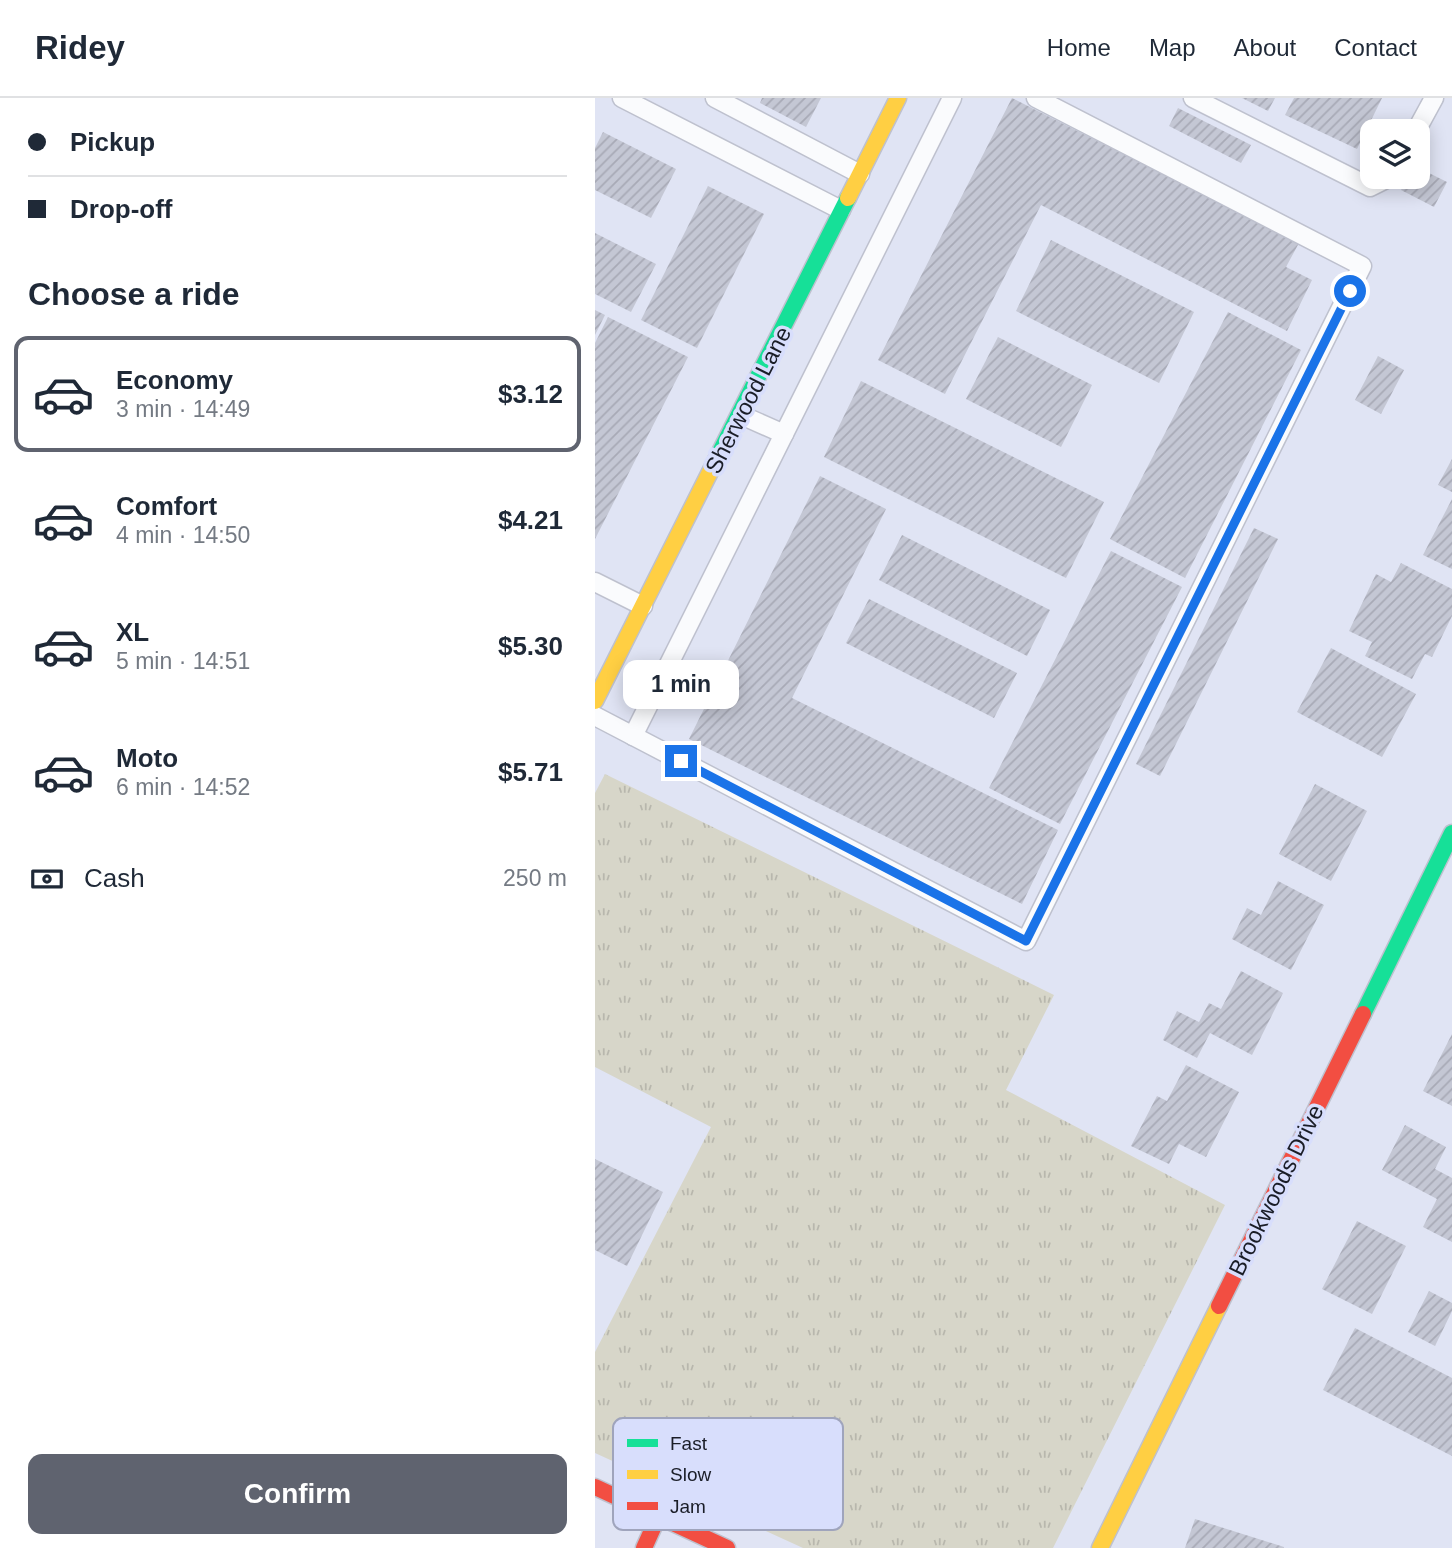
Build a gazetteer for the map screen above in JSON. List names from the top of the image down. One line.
{"streets":{"street":["Sherwood Lane","Brookwoods Drive"]},"legend":["Fast","Slow","Jam"],"page":{"header":"Ridey","nav":["Home","Map","About","Contact"],"banner":["Pickup","Drop-off"],"heading":"Choose a ride","list":[{"name":"Economy","note":"3 min · 14:49","value":"$3.12"},{"name":"Comfort","note":"4 min · 14:50","value":"$4.21"},{"name":"XL","note":"5 min · 14:51","value":"$5.30"},{"name":"Moto","note":"6 min · 14:52","value":"$5.71"}],"bubble":"1 min","pay":["Cash","250 m"],"buttons":"Confirm"}}
